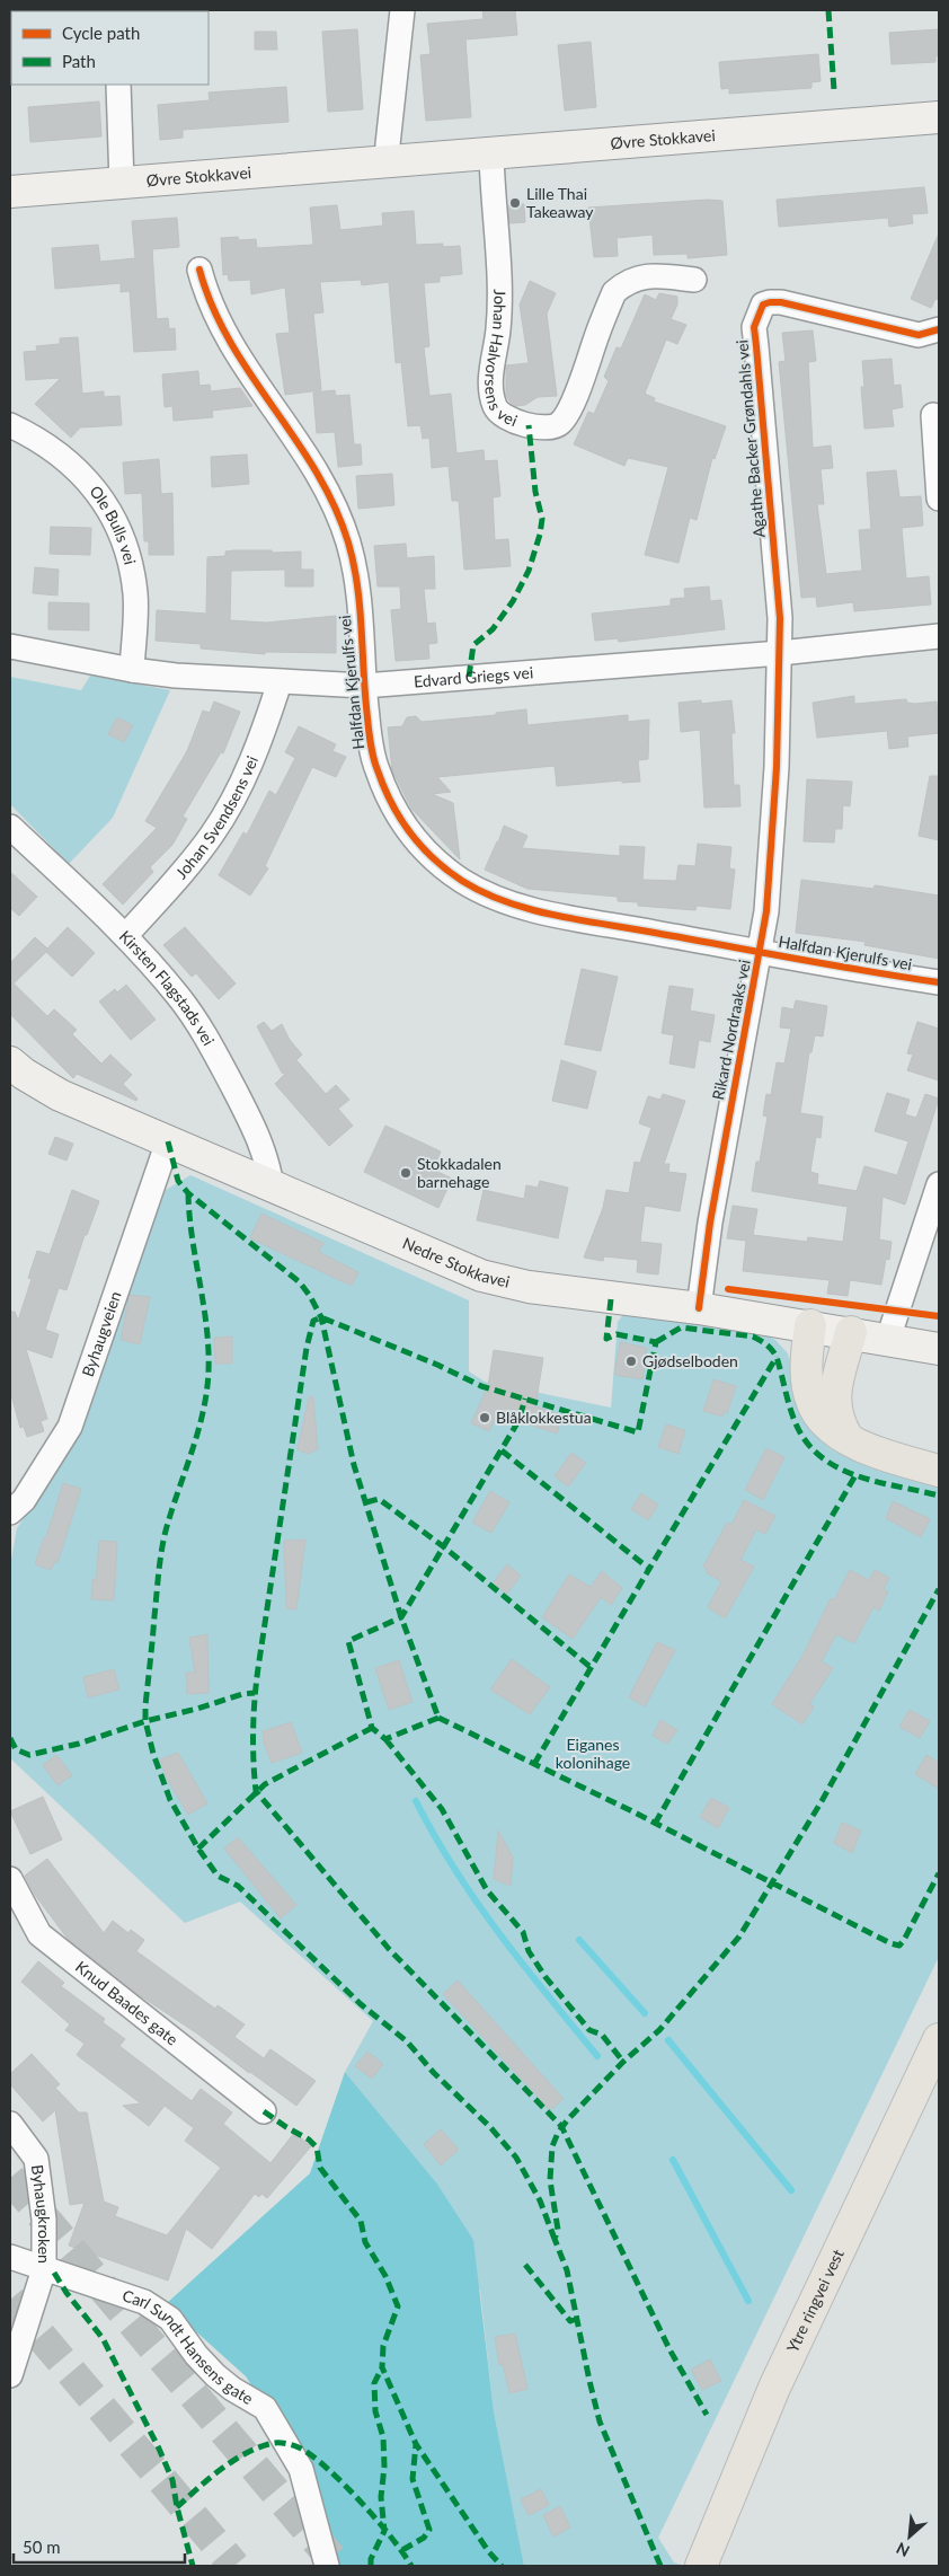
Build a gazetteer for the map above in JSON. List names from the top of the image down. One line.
{"streets":{"main road":["Øvre Stokkavei","Nedre Stokkavei","Ytre ringvei vest"],"street":["Johan Halvorsens vei","Agathe Backer Grøndahls vei","Ole Bulls vei","Edvard Griegs vei","Halfdan Kjerulfs vei","Johan Svendsens vei","Kirsten Flagstads vei","Rikard Nordraaks vei","Byhaugveien","Knud Baades gate","Byhaugkroken","Carl Sundt Hansens gate"]},"crossings":[["Øvre Stokkavei","Johan Halvorsens vei"],["Agathe Backer Grøndahls vei","Edvard Griegs vei"],["Agathe Backer Grøndahls vei","Rikard Nordraaks vei"],["Ole Bulls vei","Edvard Griegs vei"],["Edvard Griegs vei","Halfdan Kjerulfs vei"],["Edvard Griegs vei","Johan Svendsens vei"],["Edvard Griegs vei","Rikard Nordraaks vei"],["Halfdan Kjerulfs vei","Rikard Nordraaks vei"],["Johan Svendsens vei","Kirsten Flagstads vei"],["Kirsten Flagstads vei","Nedre Stokkavei"],["Rikard Nordraaks vei","Nedre Stokkavei"],["Nedre Stokkavei","Byhaugveien"],["Byhaugkroken","Carl Sundt Hansens gate"]],"parks":["Eiganes kolonihage"],"places":["Lille Thai Takeaway","Stokkadalen barnehage","Gjødselboden","Blåklokkestua"],"legend":["Cycle path","Path"],"scale_bar":"50 m","north":"bottom left"}
